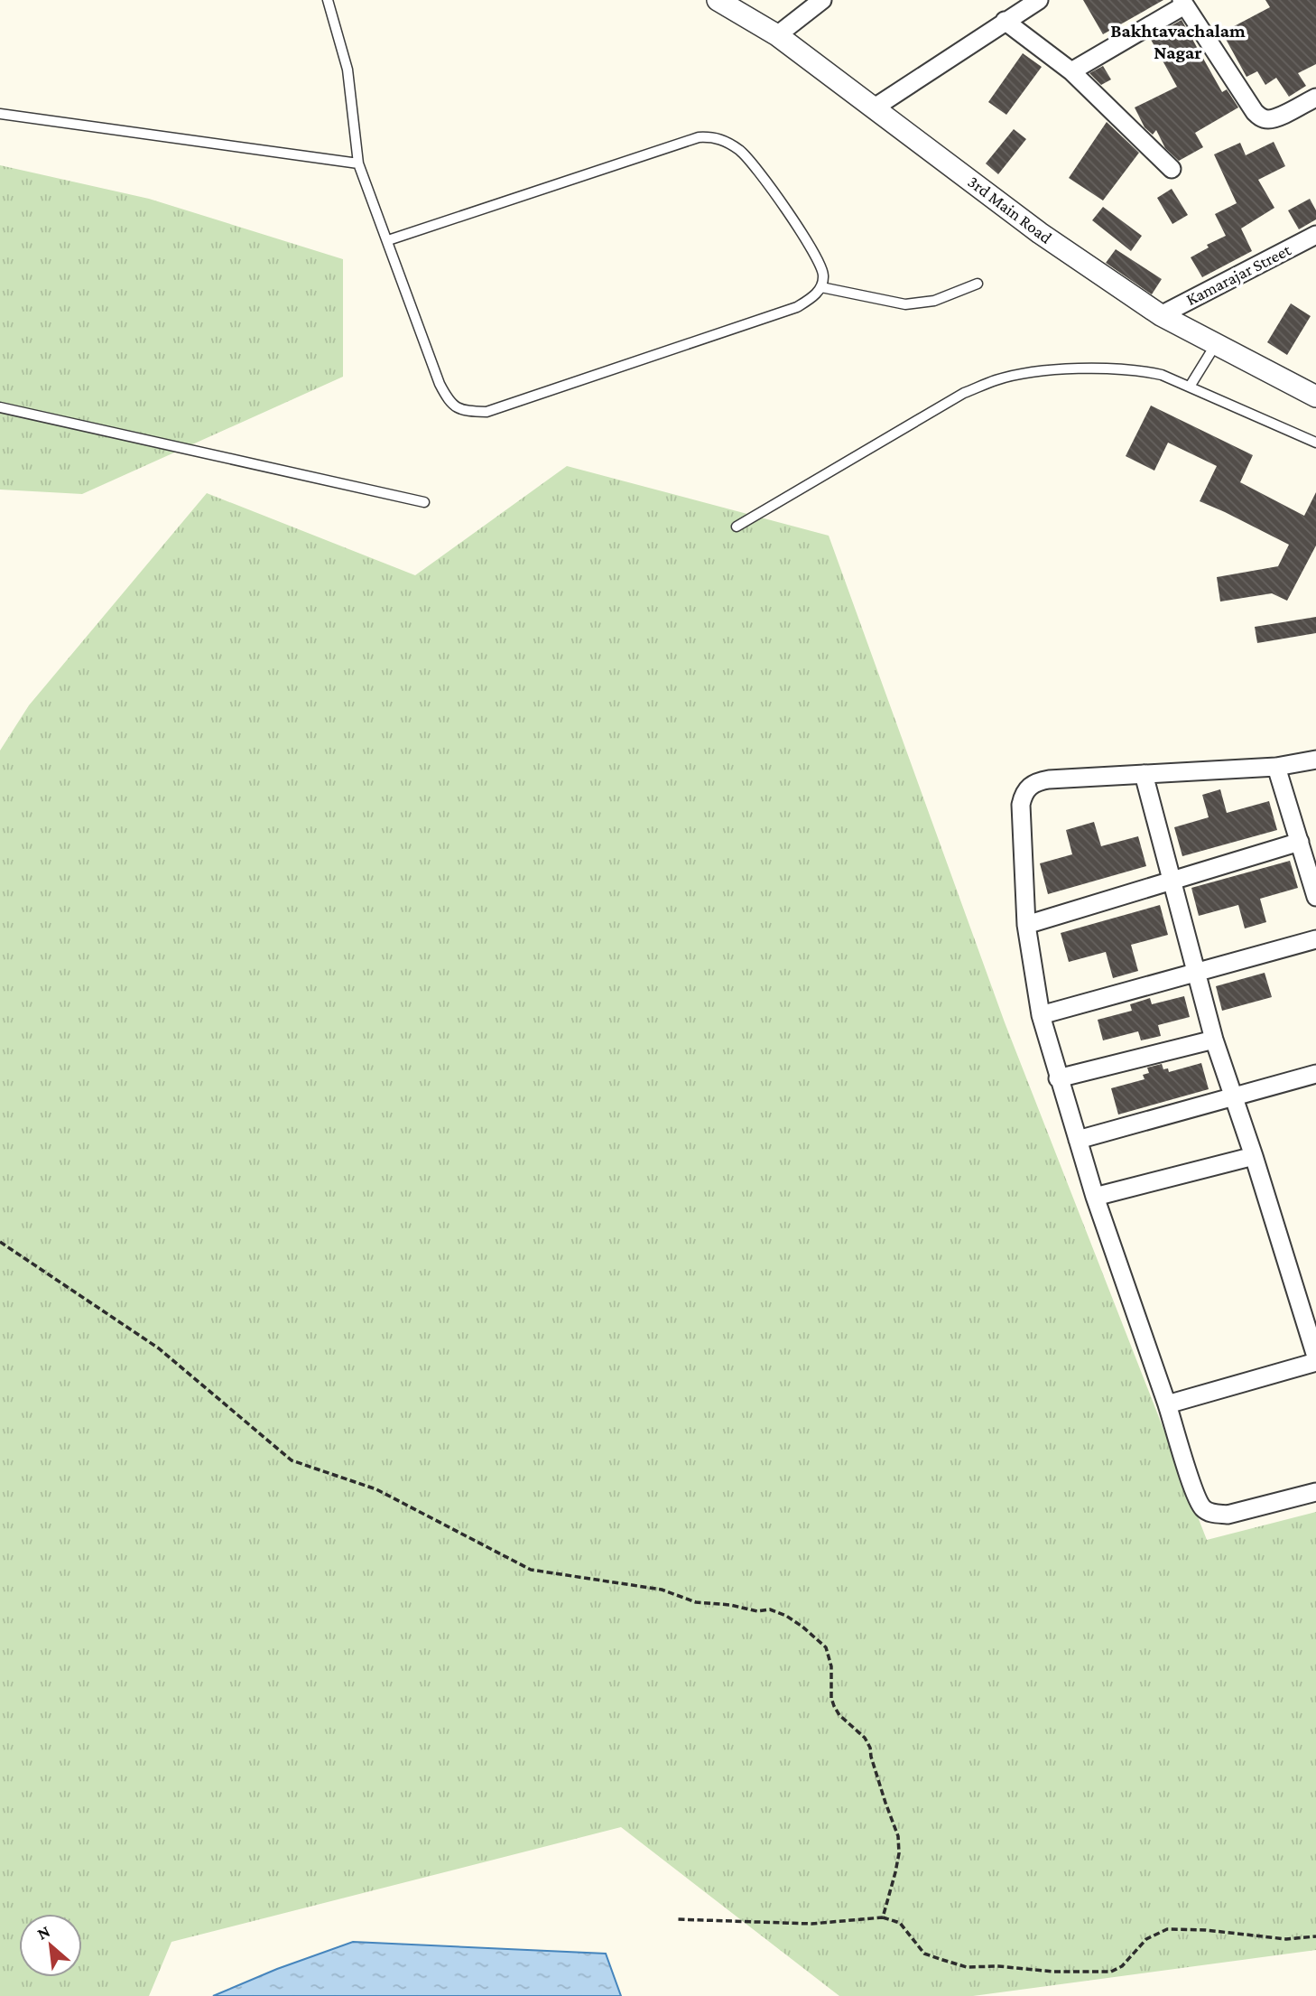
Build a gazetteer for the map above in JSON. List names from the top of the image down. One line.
{"streets":{"street":["3rd Main Road","Kamarajar Street"]},"crossings":[["3rd Main Road","Kamarajar Street"]],"districts":["Bakhtavachalam Nagar"],"north":"top left"}
